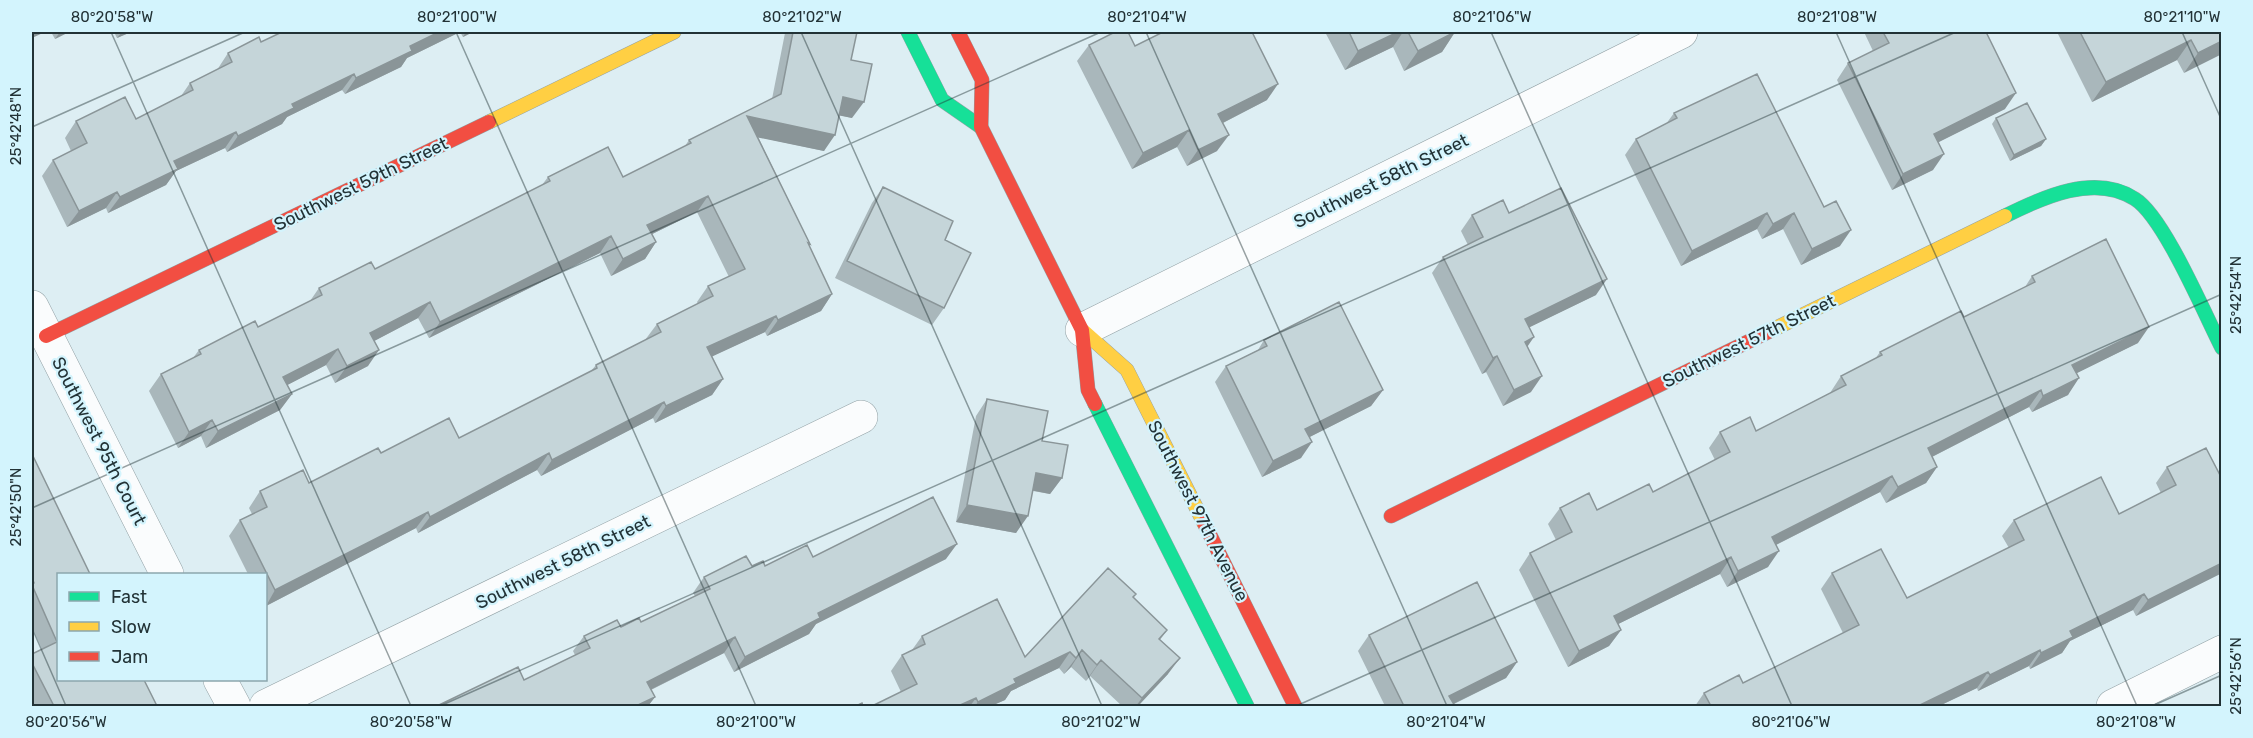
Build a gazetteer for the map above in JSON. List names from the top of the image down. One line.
{"streets":{"street":["Southwest 58th Street","Southwest 59th Street","Southwest 57th Street","Southwest 95th Court","Southwest 97th Avenue"]},"crossings":[["Southwest 58th Street","Southwest 97th Avenue"],["Southwest 59th Street","Southwest 95th Court"]],"legend":["Fast","Slow","Jam"],"coordinates":["80°20'58\"W","80°21'00\"W","80°21'02\"W","80°21'04\"W","80°21'06\"W","80°21'08\"W","80°21'10\"W","25°42'48\"N","25°42'54\"N","25°42'50\"N","25°42'56\"N","80°20'56\"W"]}
